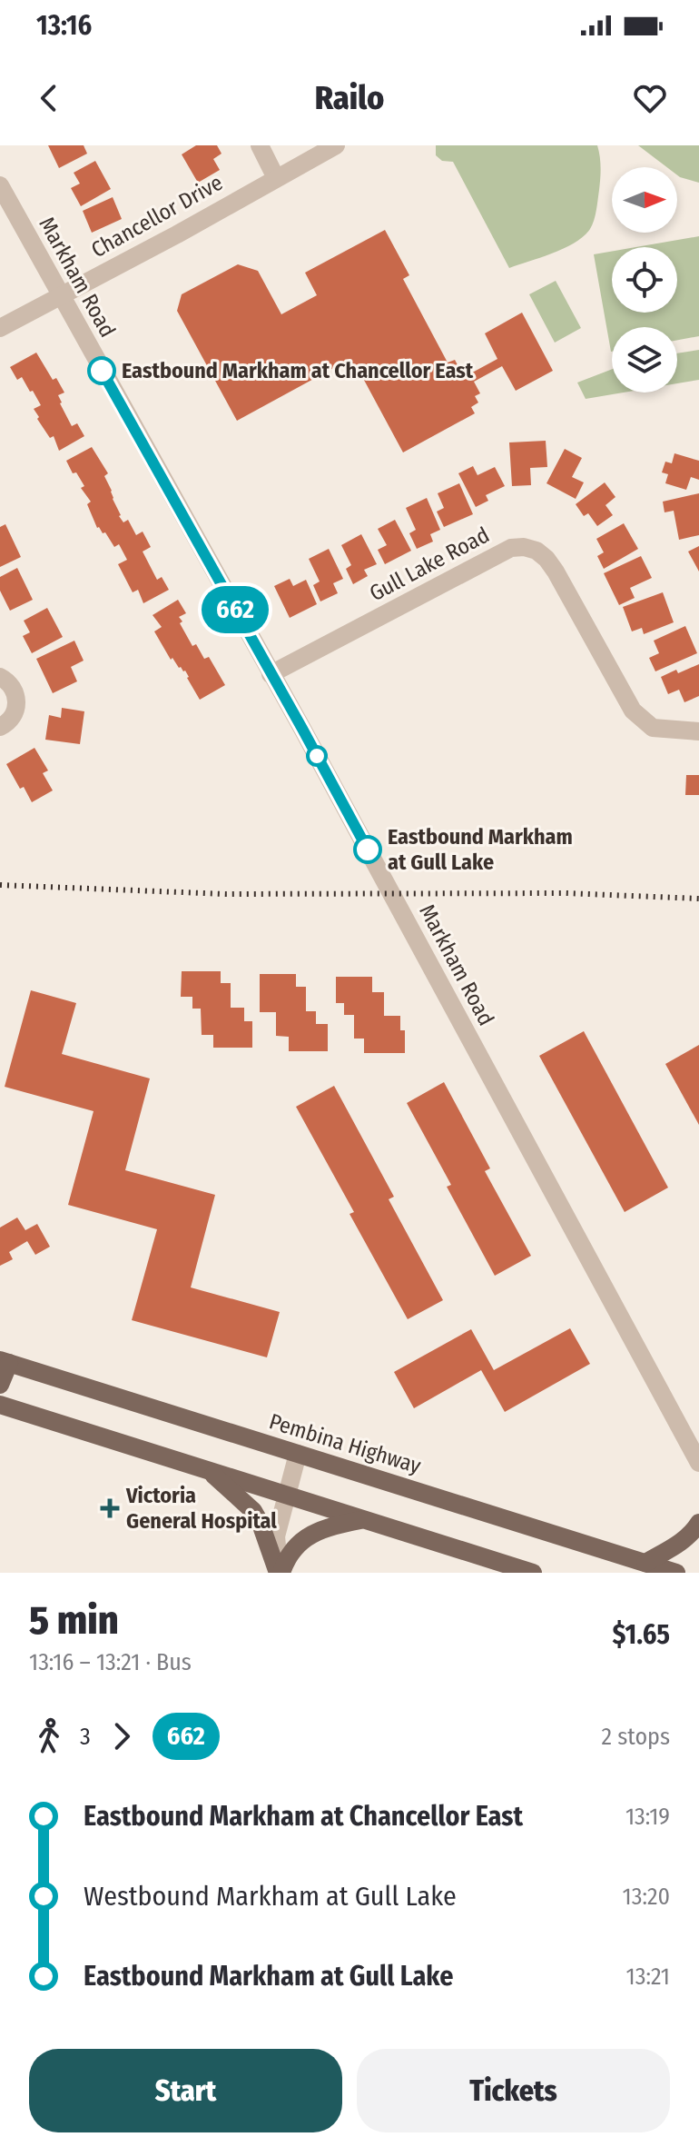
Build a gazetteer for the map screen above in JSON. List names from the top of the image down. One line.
{"streets":{"main road":["Pembina Highway"],"street":["Chancellor Drive","Markham Road","Gull Lake Road"]},"crossings":[["Chancellor Drive","Markham Road"],["Markham Road","Gull Lake Road"]],"places":{"other":["Eastbound Markham at Chancellor East","Eastbound Markham at Gull Lake"],"health":["Victoria General Hospital"]},"lines":["bus line 662"],"north":"right","page":{"status":"13:16","header":"Railo","on_map":"662","heading":["5 min","13:16 – 13:21 · Bus","$1.65"],"legs":["3","662","2 stops"],"list":[{"name":"Eastbound Markham at Chancellor East","value":"13:19"},{"name":"Westbound Markham at Gull Lake","value":"13:20"},{"name":"Eastbound Markham at Gull Lake","value":"13:21"}],"buttons":["Start","Tickets"]}}
